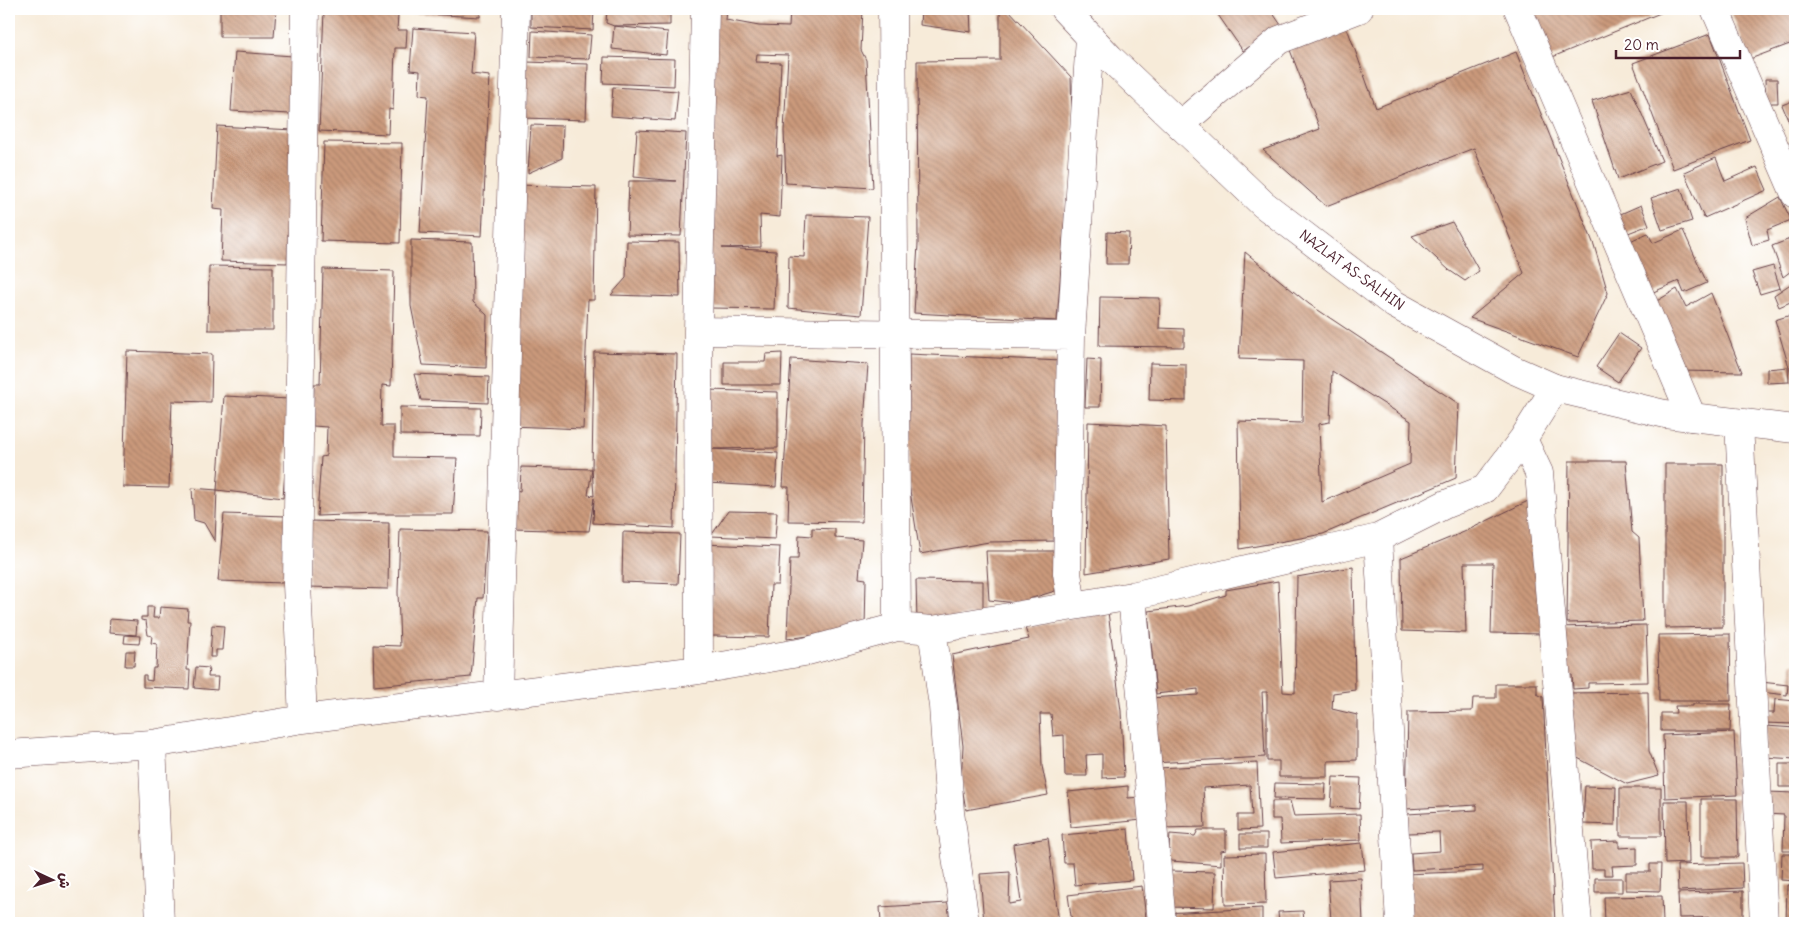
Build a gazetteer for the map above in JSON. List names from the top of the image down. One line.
{"streets":{"street":["NAZLAT AS-SALHIN"]},"scale_bar":"20 m","north":"right"}
